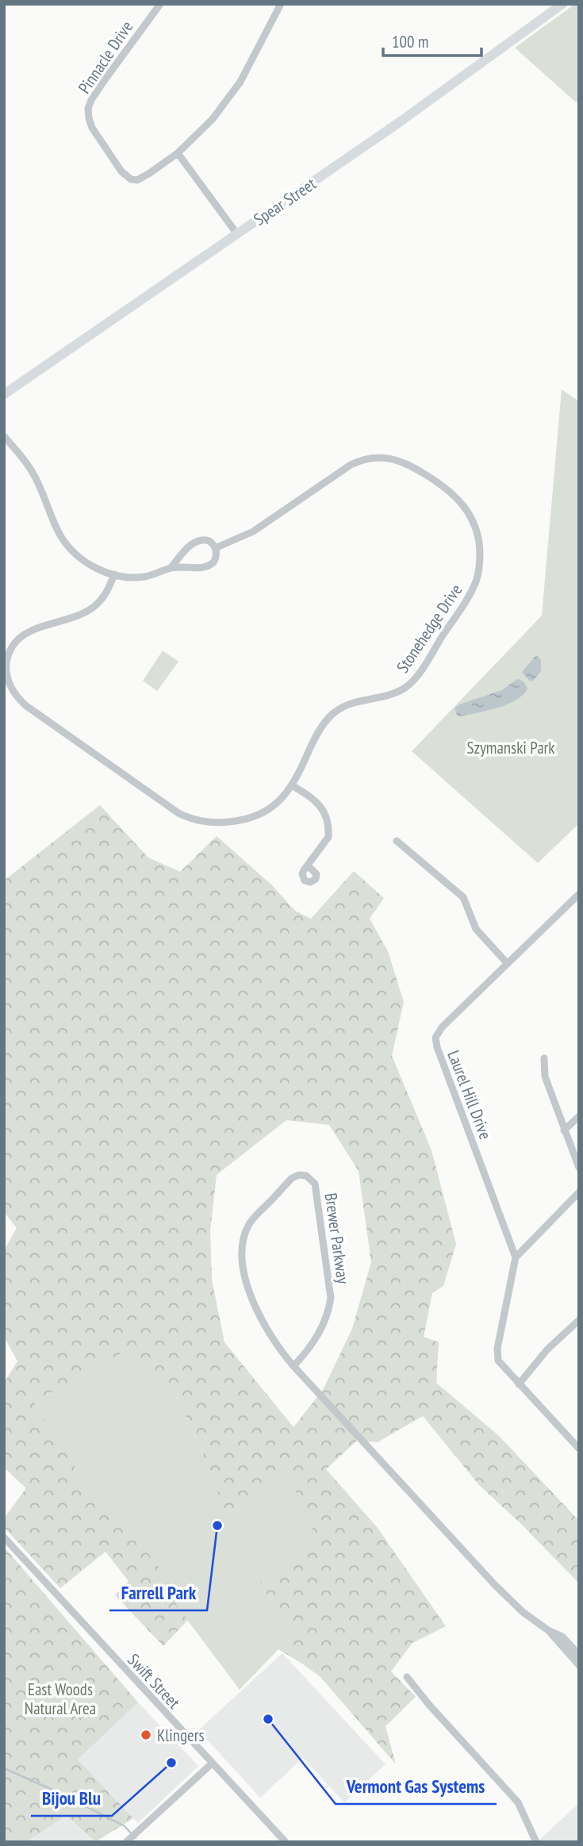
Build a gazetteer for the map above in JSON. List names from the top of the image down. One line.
{"streets":{"main road":["Spear Street"],"street":["Pinnacle Drive","Stonehedge Drive","Laurel Hill Drive","Brewer Parkway","Swift Street"]},"parks":["Szymanski Park","East Woods Natural Area"],"places":["Farrell Park","Vermont Gas Systems","Klingers","Bijou Blu"],"scale_bar":"100 m"}
